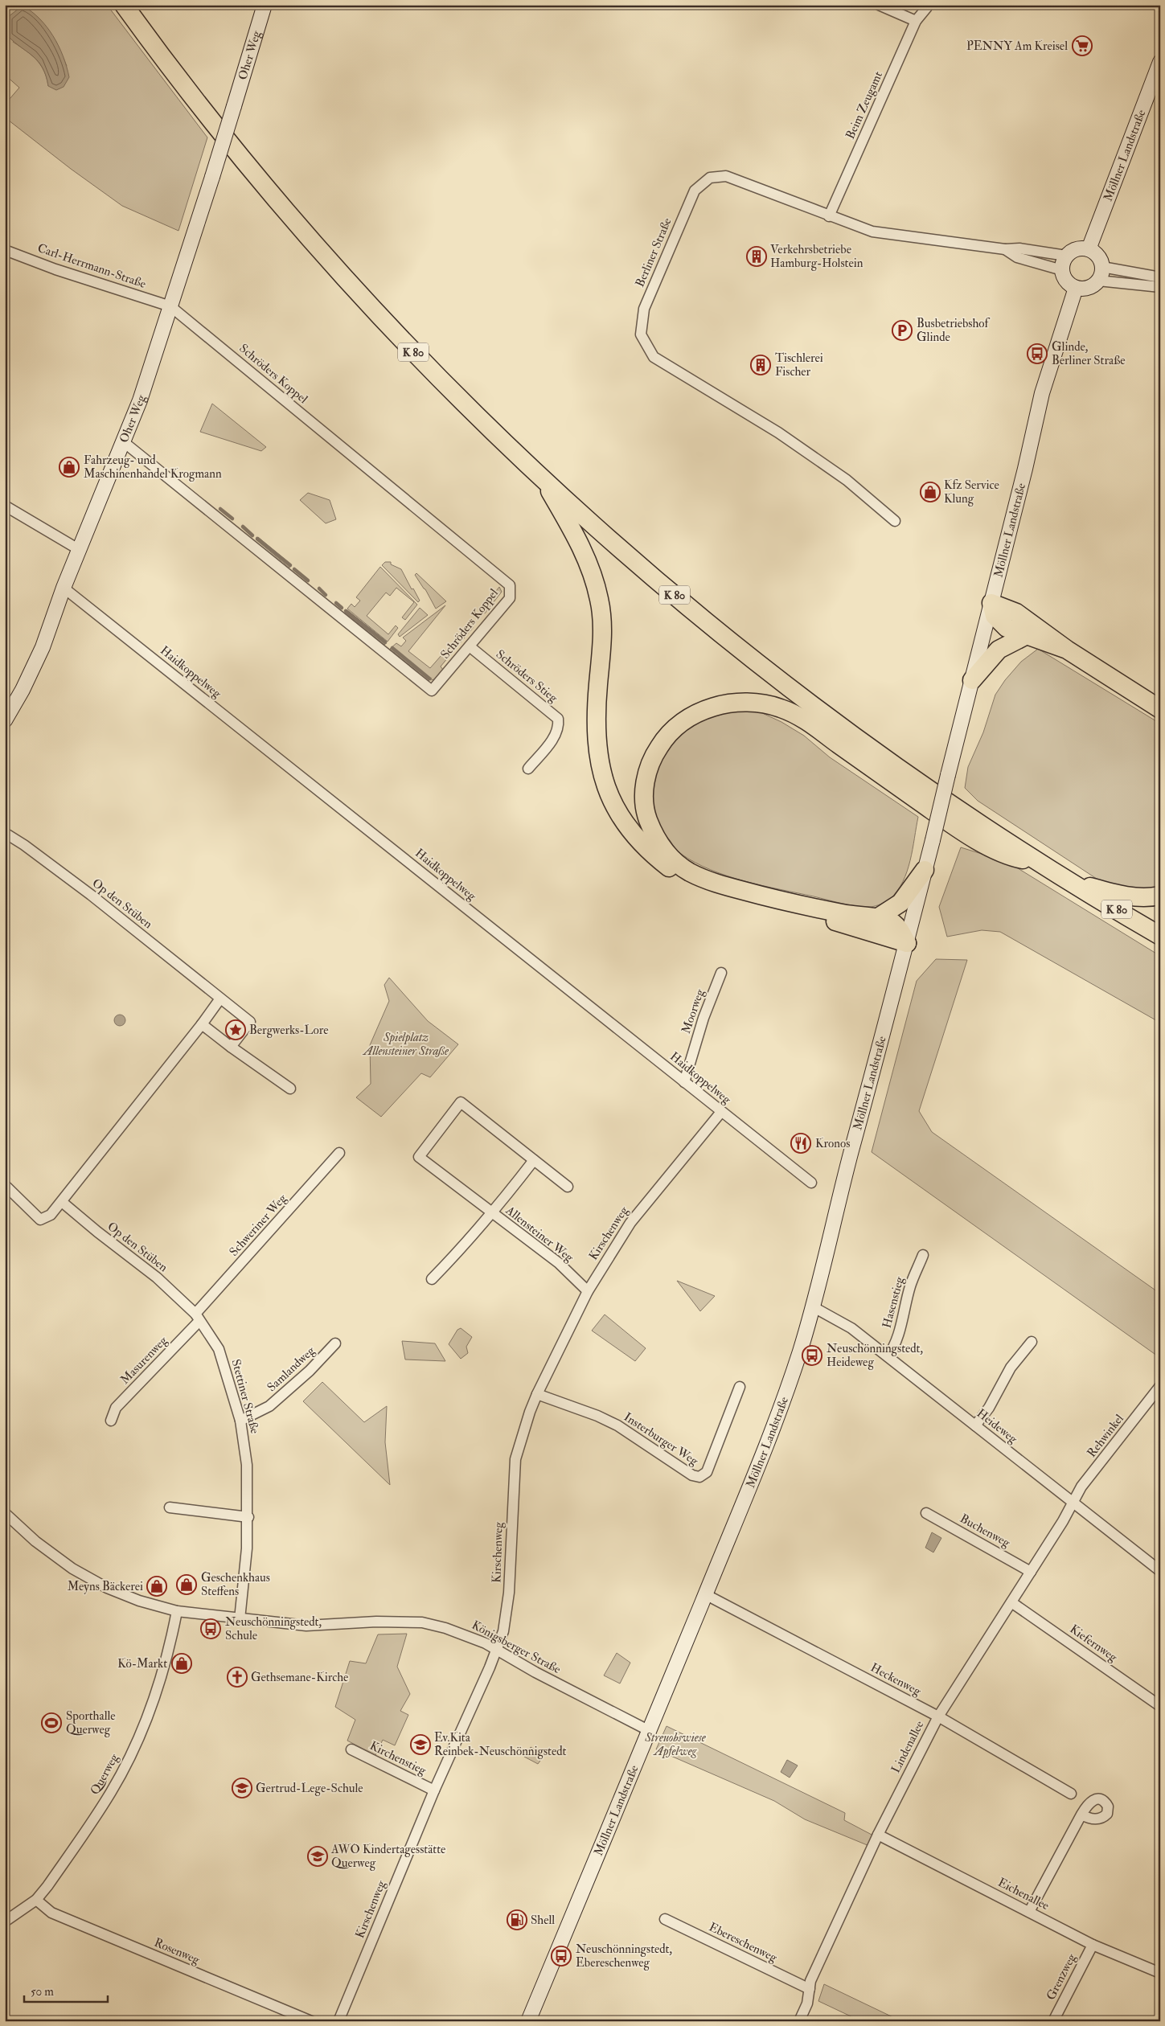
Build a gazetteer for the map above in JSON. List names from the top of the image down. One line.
{"streets":{"highway":["K 80"],"main road":["Oher Weg","Möllner Landstraße"],"street":["Beim Zeugamt","Berliner Straße","Carl-Herrmann-Straße","Schröders Koppel","Haidkoppelweg","Schröders Stieg","Op den Stüben","Moorweg","Schweriner Weg","Kirschenweg","Allensteiner Weg","Hasenstieg","Masurenweg","Samlandweg","Stettiner Straße","Heideweg","Rehwinkel","Insterburger Weg","Buchenweg","Kiefernweg","Königsberger Straße","Heckenweg","Lindenallee","Kirchenstieg","Querweg","Eichenallee","Ebereschenweg","Rosenweg","Grenzweg"]},"crossings":[["Oher Weg","Carl-Herrmann-Straße"],["Oher Weg","Schröders Koppel"],["Oher Weg","Haidkoppelweg"],["Beim Zeugamt","Berliner Straße"],["Möllner Landstraße","Berliner Straße"],["Möllner Landstraße","Heideweg"],["Möllner Landstraße","Königsberger Straße"],["Möllner Landstraße","Heckenweg"],["Carl-Herrmann-Straße","Schröders Koppel"],["Schröders Koppel","Schröders Stieg"],["Haidkoppelweg","Moorweg"],["Haidkoppelweg","Kirschenweg"],["Op den Stüben","Schweriner Weg"],["Op den Stüben","Masurenweg"],["Op den Stüben","Stettiner Straße"],["Schweriner Weg","Masurenweg"],["Schweriner Weg","Stettiner Straße"],["Kirschenweg","Allensteiner Weg"],["Kirschenweg","Insterburger Weg"],["Kirschenweg","Königsberger Straße"],["Kirschenweg","Kirchenstieg"],["Hasenstieg","Heideweg"],["Masurenweg","Stettiner Straße"],["Samlandweg","Stettiner Straße"],["Stettiner Straße","Königsberger Straße"],["Heideweg","Rehwinkel"],["Heideweg","Lindenallee"],["Rehwinkel","Lindenallee"],["Buchenweg","Lindenallee"],["Kiefernweg","Lindenallee"],["Königsberger Straße","Querweg"],["Heckenweg","Lindenallee"],["Lindenallee","Eichenallee"],["Lindenallee","Ebereschenweg"],["Querweg","Rosenweg"],["Eichenallee","Grenzweg"]],"parks":["Spielplatz Allensteiner Straße","Streuobswiese Apfelweg"],"places":{"supermarket":["PENNY Am Kreisel"],"building":["Verkehrsbetriebe Hamburg-Holstein","Tischlerei Fischer"],"parking":["Busbetriebshof Glinde"],"bus stop":["Glinde, Berliner Straße","Neuschönningstedt, Heideweg","Neuschönningstedt, Schule","Neuschönningstedt, Ebereschenweg"],"shop":["Fahrzeug- und Maschinenhandel Krogmann","Kfz Service Klung","Geschenkhaus Steffens","Meyns Bäckerei","Kö-Markt"],"place":["Bergwerks-Lore"],"restaurant":["Kronos"],"church":["Gethsemane-Kirche"],"sports":["Sporthalle Querweg"],"school or university":["Ev.Kita Reinbek-Neuschönnigstedt","Gertrud-Lege-Schule","AWO Kindertagesstätte Querweg"],"fuel station":["Shell"]},"scale_bar":"50 m"}
